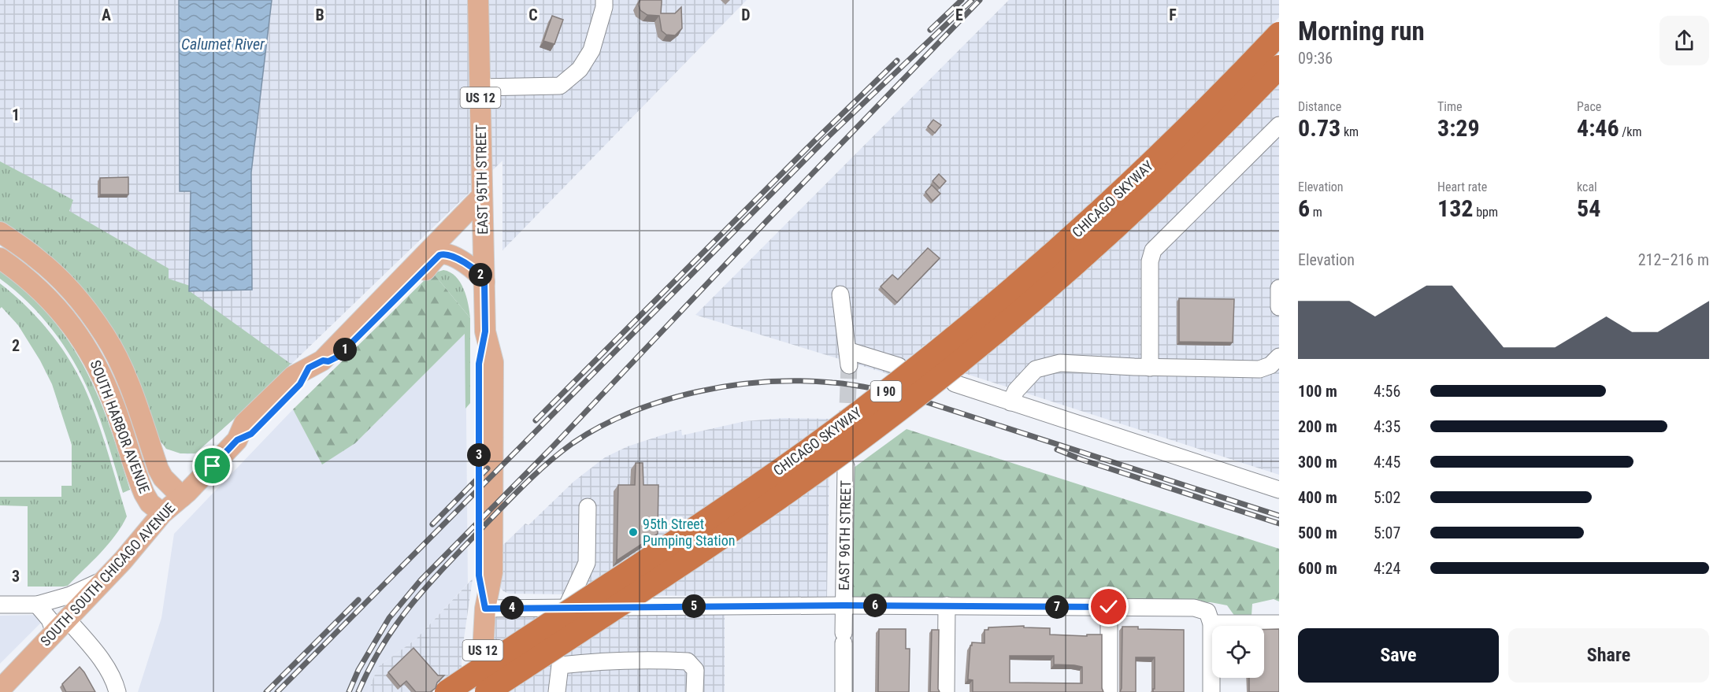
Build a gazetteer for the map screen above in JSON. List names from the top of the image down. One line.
{"streets":{"highway":["CHICAGO SKYWAY","I 90"],"main road":["US 12","EAST 95TH STREET","SOUTH HARBOR AVENUE","SOUTH SOUTH CHICAGO AVENUE"],"street":["EAST 96TH STREET"]},"crossings":[["EAST 95TH STREET","SOUTH SOUTH CHICAGO AVENUE"],["SOUTH HARBOR AVENUE","SOUTH SOUTH CHICAGO AVENUE"]],"water":["Calumet River"],"places":["95th Street Pumping Station"],"page":{"heading":["Morning run","09:36"],"stats":[["Distance","0.73 km"],["Time","3:29"],["Pace","4:46 /km"],["Elevation","6 m"],["Heart rate","132 bpm"],["kcal","54"]],"chart":["Elevation","212–216 m"],"pins":["2","1","3","6","5","7","4"],"list":[{"name":"100 m","note":"4:56"},{"name":"200 m","note":"4:35"},{"name":"300 m","note":"4:45"},{"name":"400 m","note":"5:02"},{"name":"500 m","note":"5:07"},{"name":"600 m","note":"4:24"}],"buttons":["Save","Share"]},"grid":{"columns":["A","B","C","D","E","F"],"rows":["1","2","3"]}}
